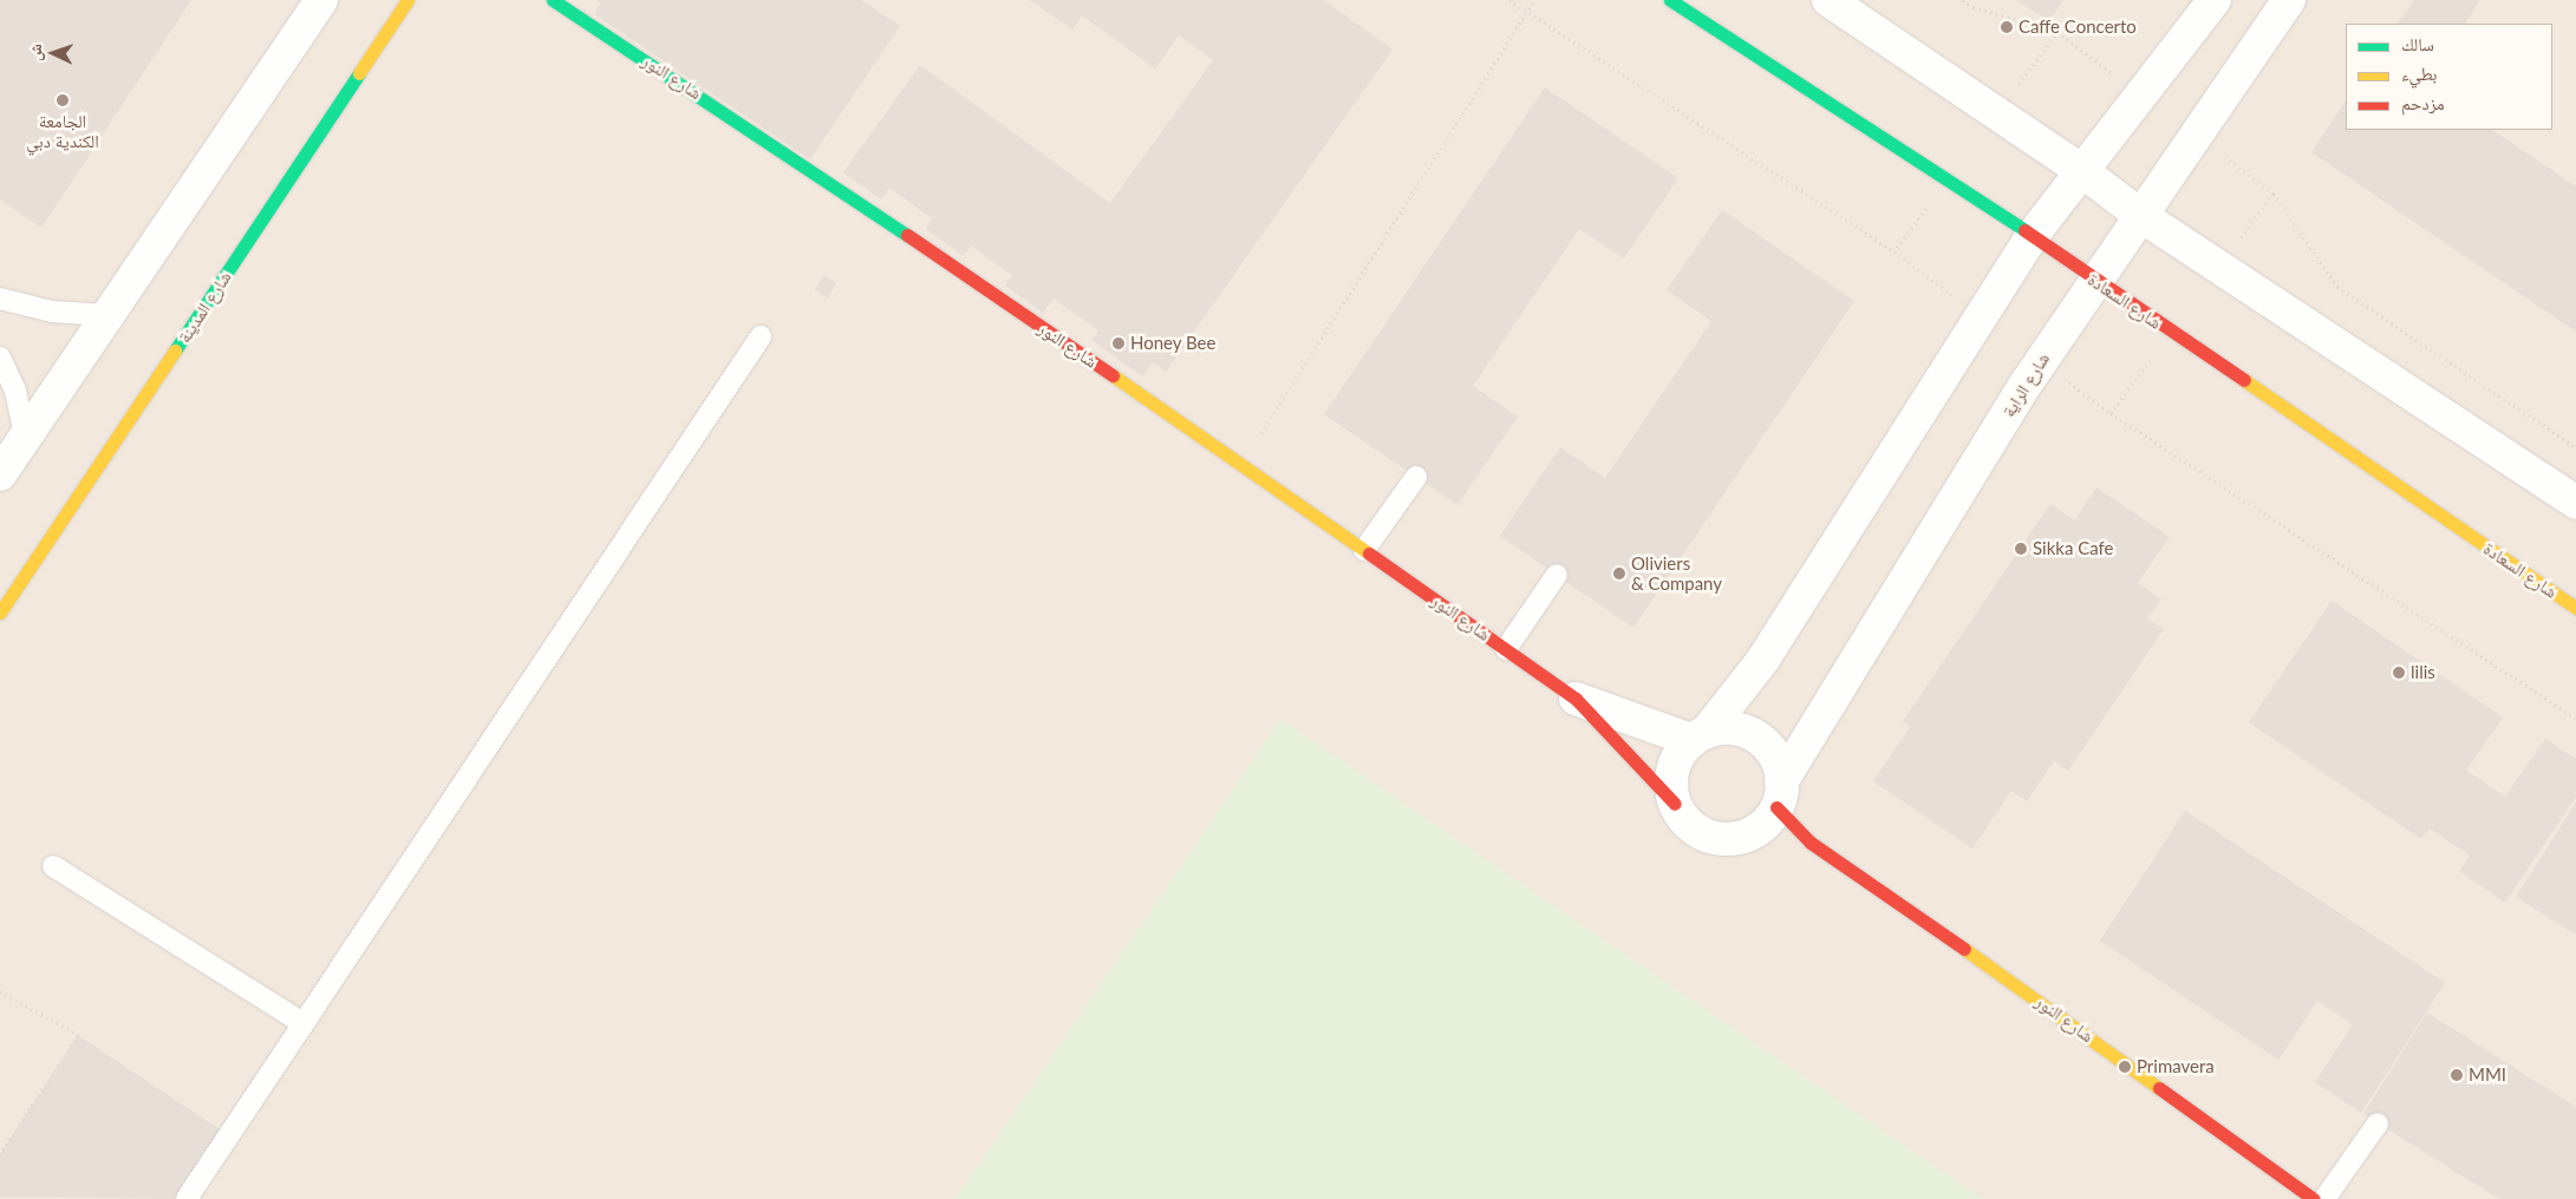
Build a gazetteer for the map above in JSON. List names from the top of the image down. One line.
{"streets":{"street":["شارع النور","شارع السعادة","شارع المدينة","شارع الراية"]},"crossings":[["شارع النور","شارع الراية"],["شارع السعادة","شارع الراية"]],"places":["Caffe Concerto","الجامعة الكندية دبي","Honey Bee","Sikka Cafe","Oliviers & Company","lilis","Primavera","MMI"],"legend":["سالك","بطيء","مزدحم"],"north":"left"}
